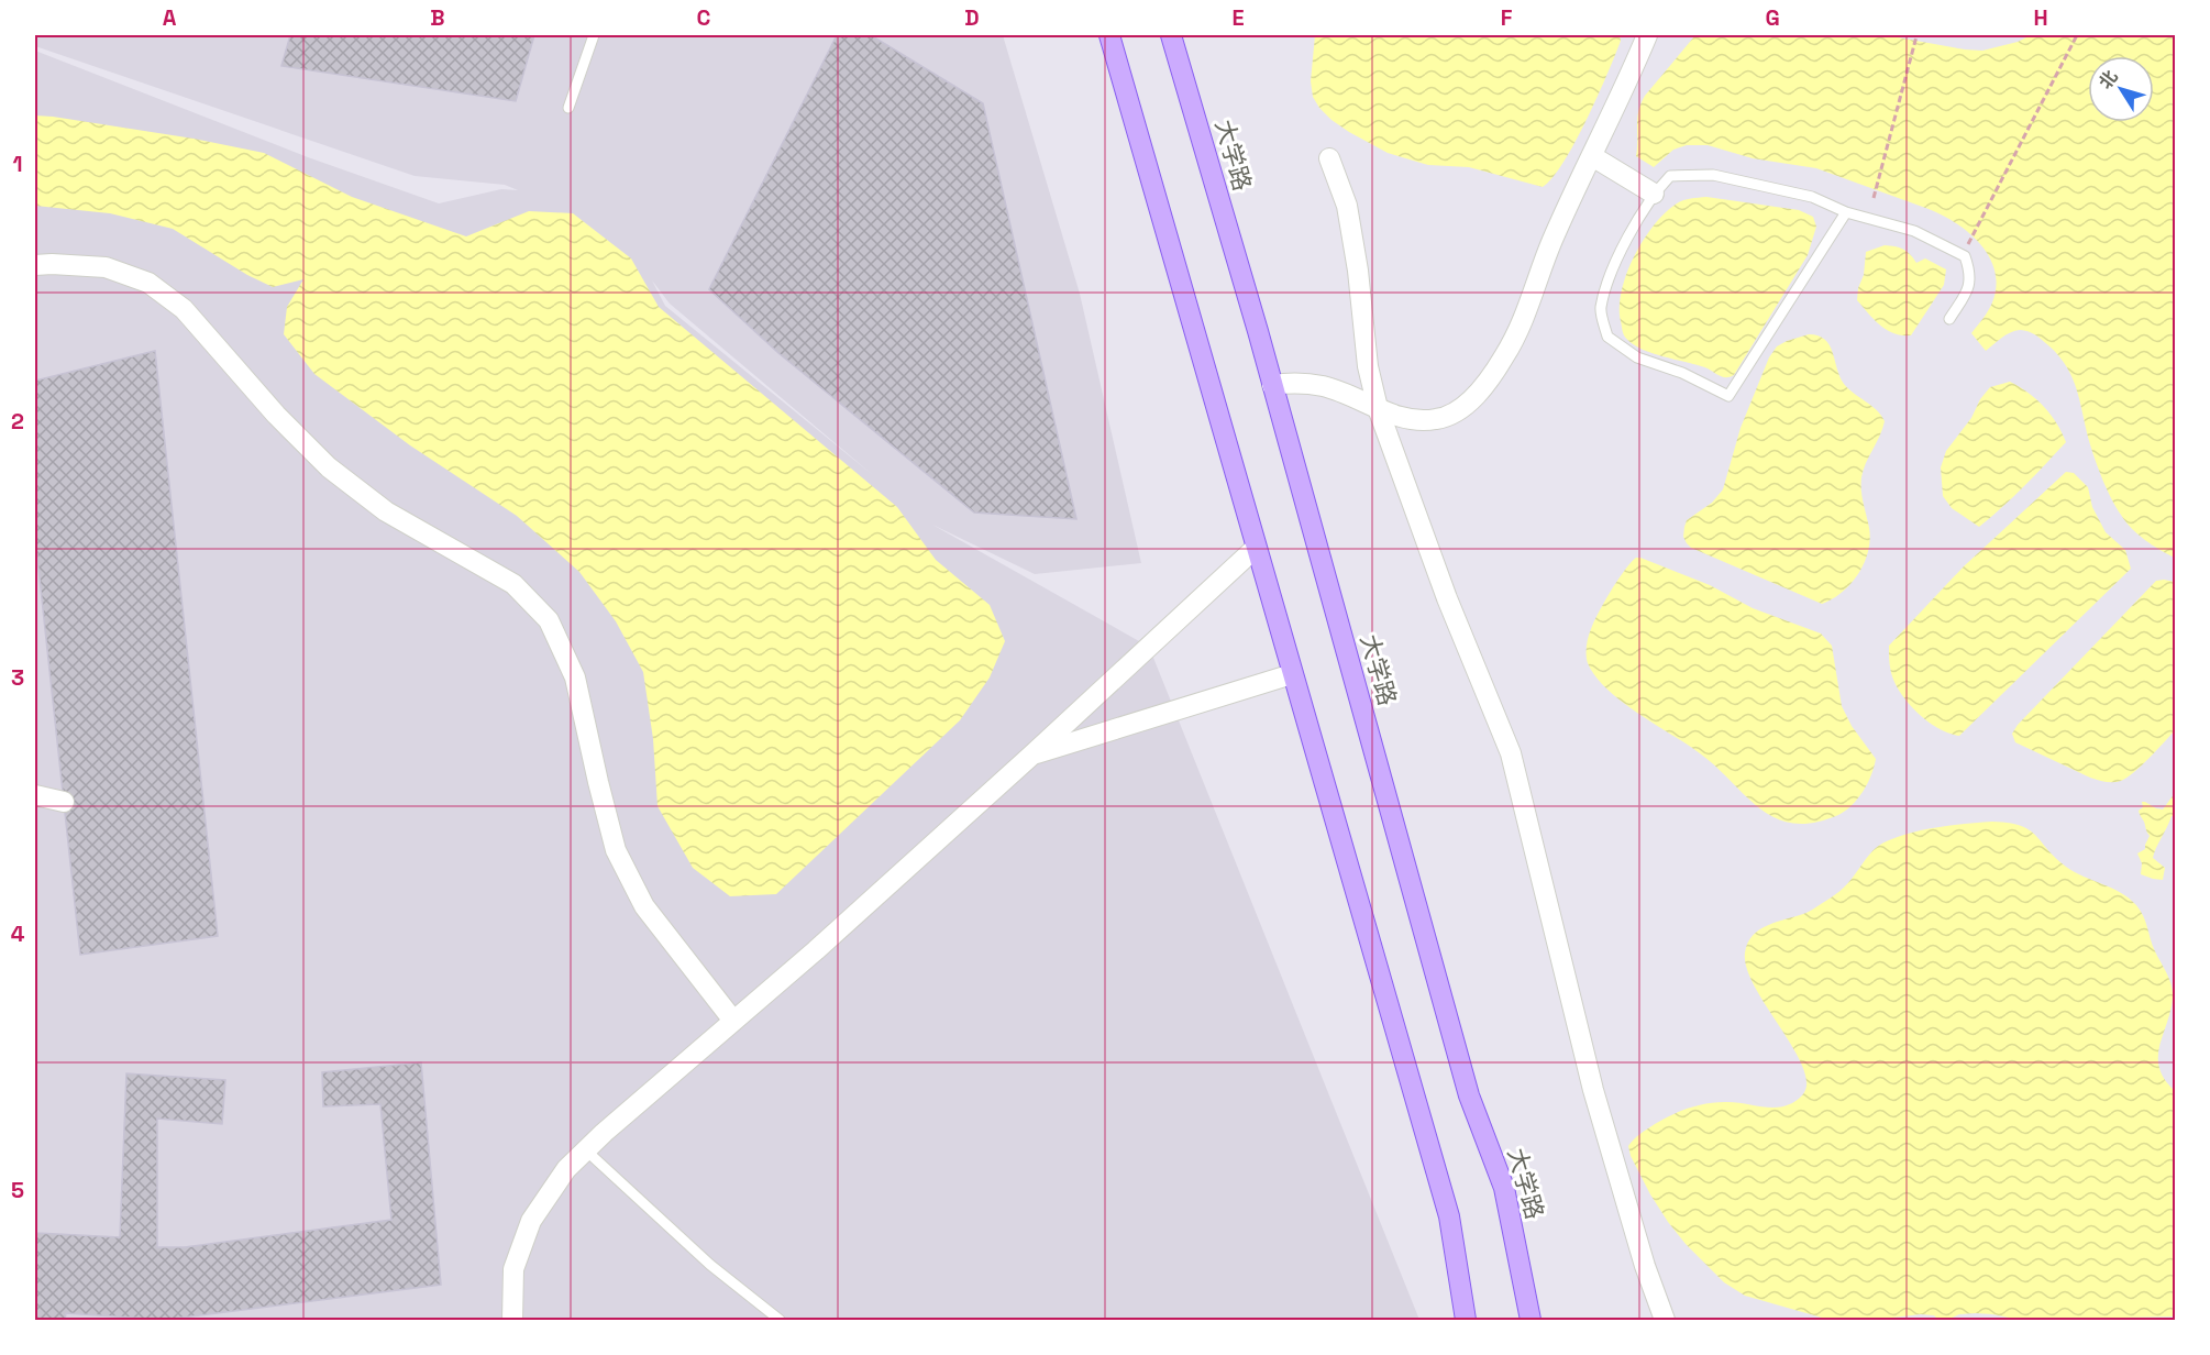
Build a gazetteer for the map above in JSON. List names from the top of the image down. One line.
{"streets":{"main road":["大学路"]},"north":"top left","grid":{"columns":["A","B","C","D","E","F","G","H"],"rows":["1","2","3","4","5"]}}
